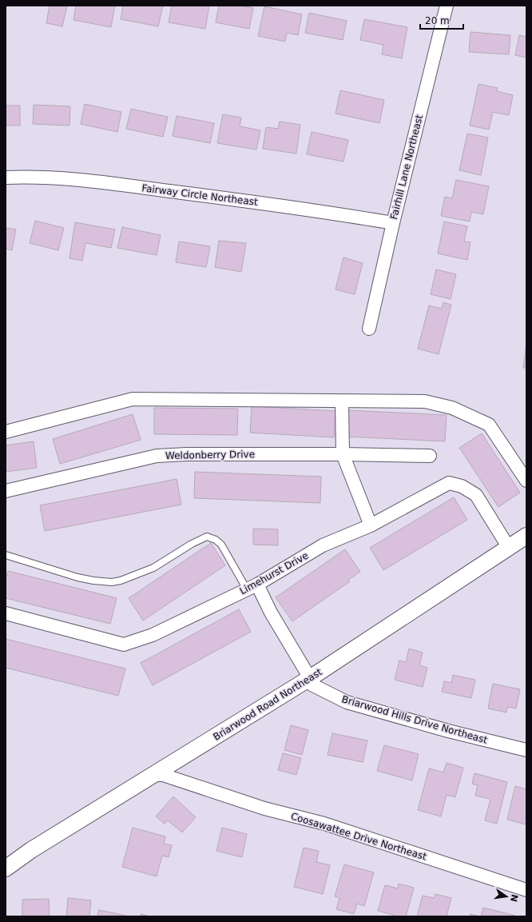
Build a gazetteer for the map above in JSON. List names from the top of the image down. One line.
{"streets":{"street":["Fairhill Lane Northeast","Fairway Circle Northeast","Weldonberry Drive","Limehurst Drive","Briarwood Road Northeast","Briarwood Hills Drive Northeast","Coosawattee Drive Northeast"]},"crossings":[["Fairhill Lane Northeast","Fairway Circle Northeast"],["Limehurst Drive","Briarwood Road Northeast"],["Limehurst Drive","Briarwood Hills Drive Northeast"],["Briarwood Road Northeast","Briarwood Hills Drive Northeast"],["Briarwood Road Northeast","Coosawattee Drive Northeast"]],"scale_bar":"20 m","north":"right"}
